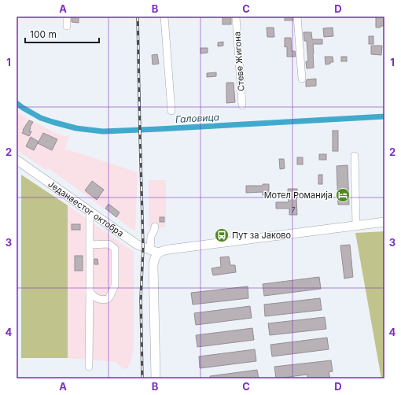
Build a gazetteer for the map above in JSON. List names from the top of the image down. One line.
{"streets":{"main road":["Једанаестог октобра"],"street":["Стеве Жигона"]},"water":["Галовица"],"places":{"hotel":["Мотел Романија"],"bus stop":["Пут за Јаково"]},"house_numbers":["7"],"scale_bar":"100 m","grid":{"columns":["A","B","C","D"],"rows":["1","2","3","4"]}}
